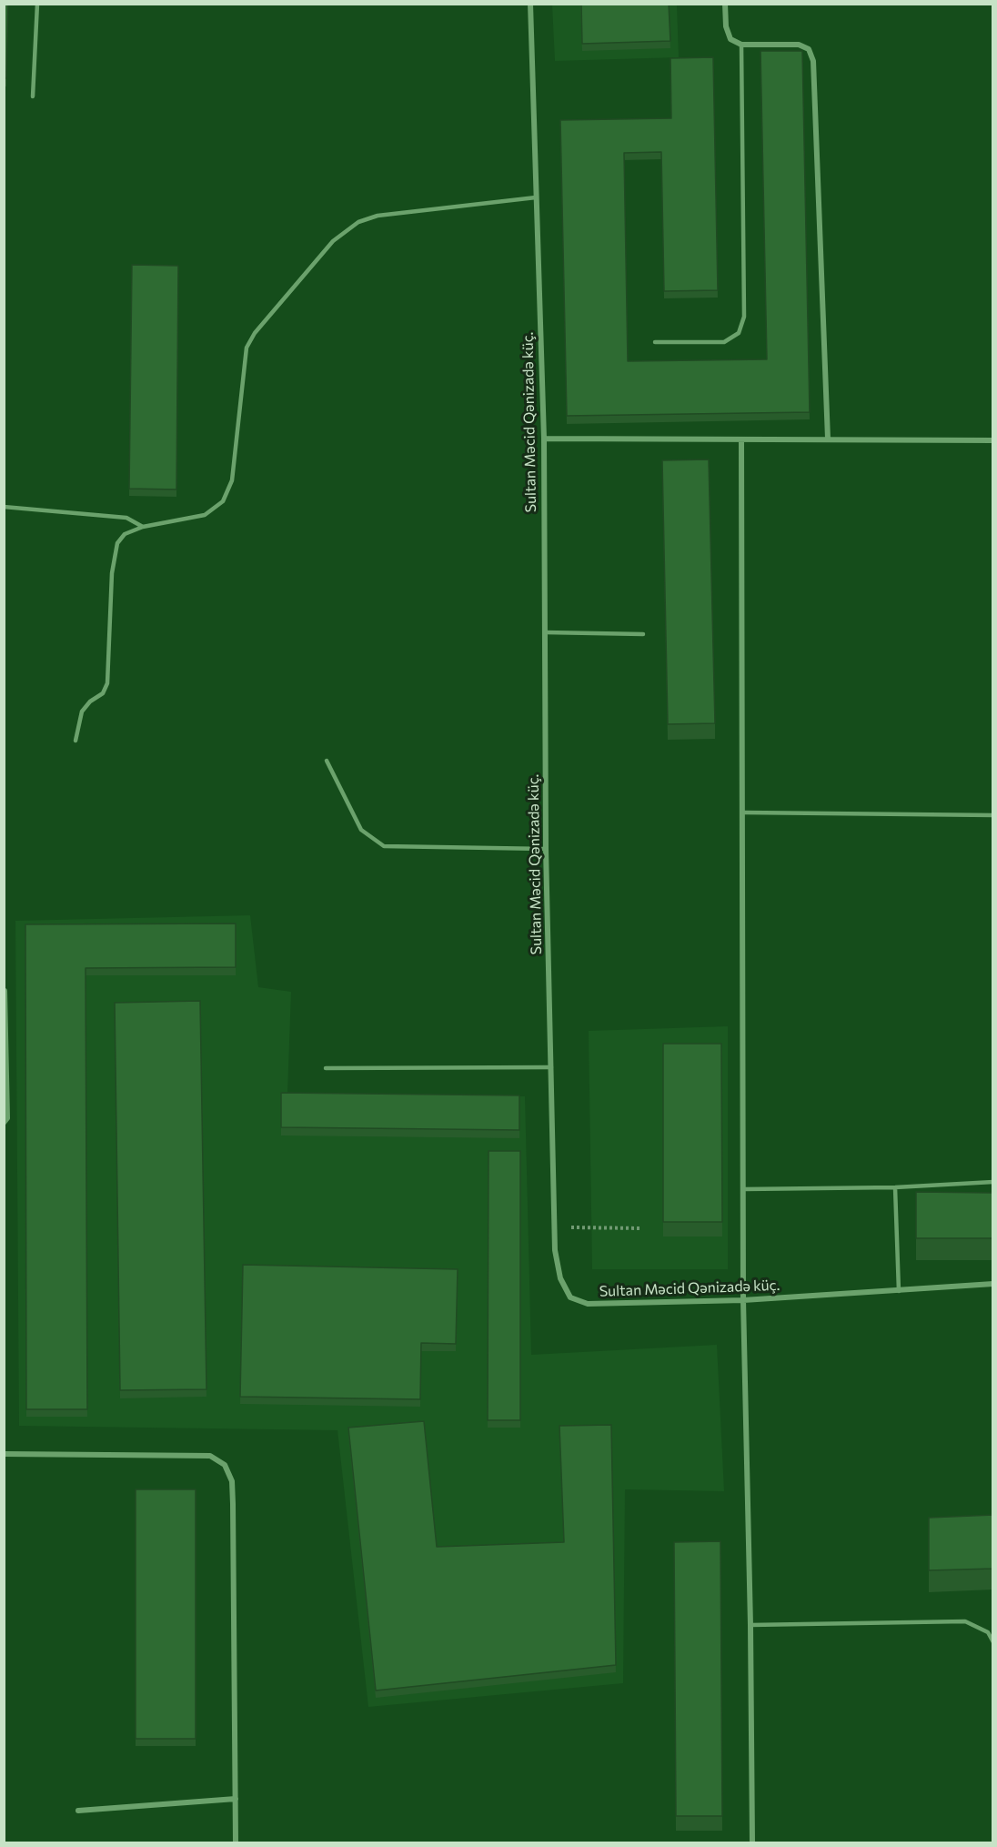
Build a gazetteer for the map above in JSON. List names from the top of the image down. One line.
{"streets":{"street":["Sultan Məcid Qənizadə küç."]}}
